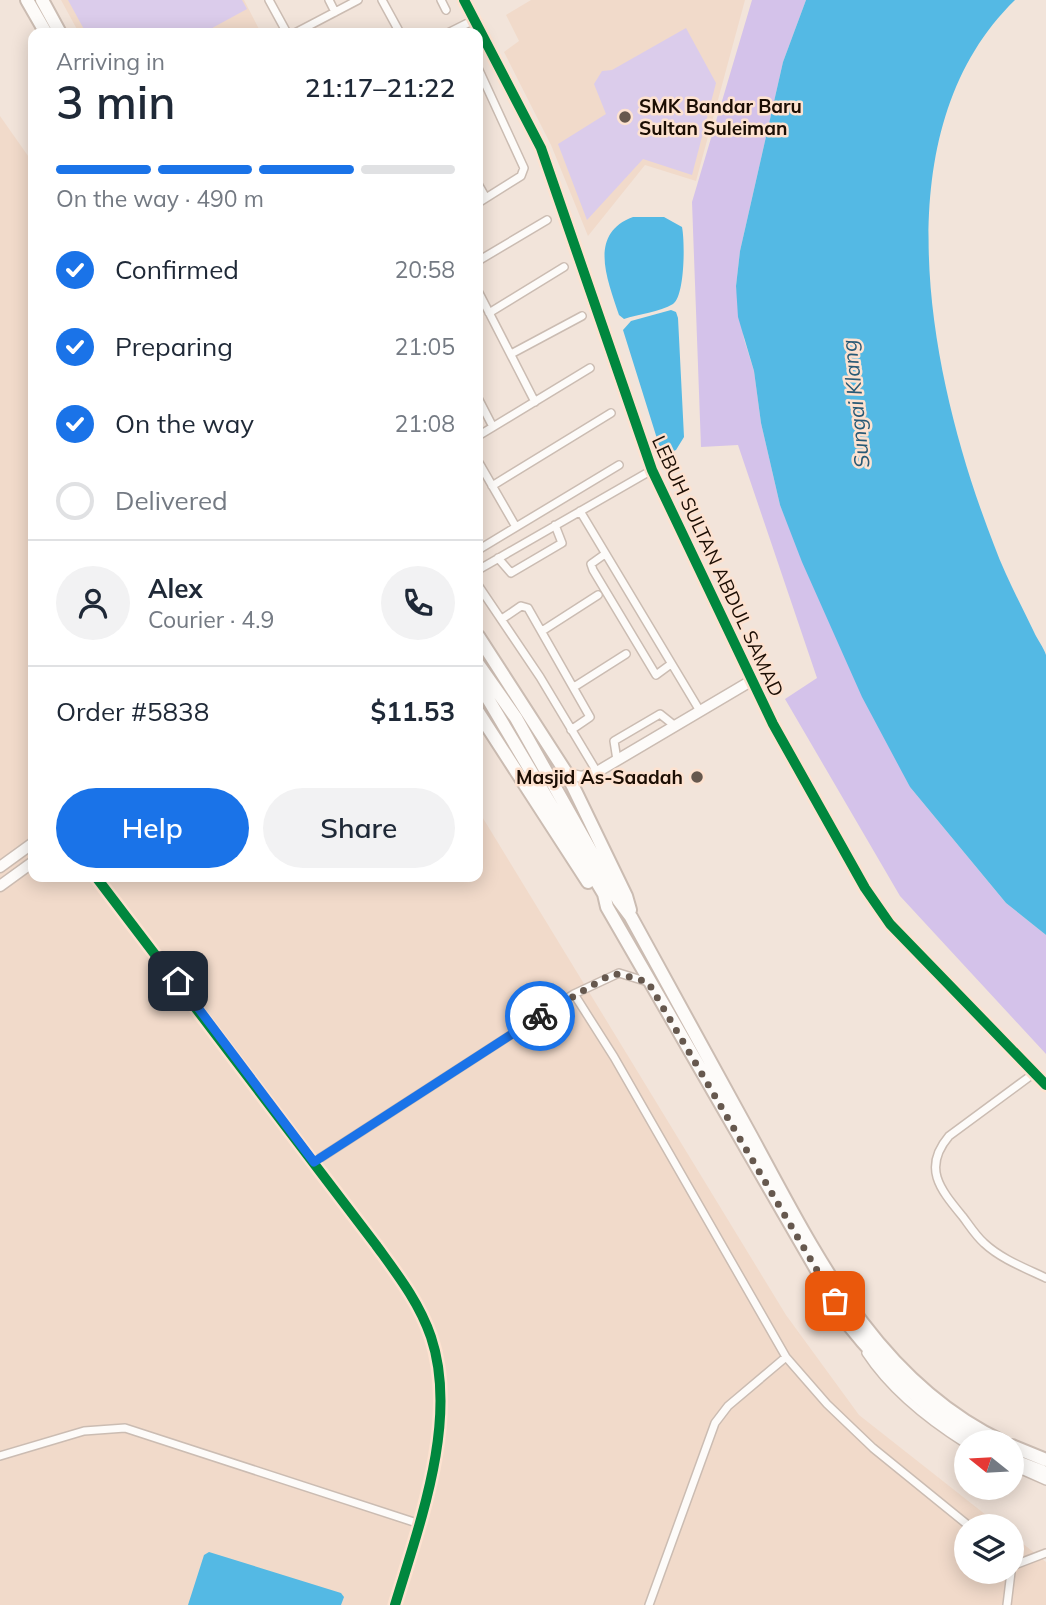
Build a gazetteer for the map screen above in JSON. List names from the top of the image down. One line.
{"streets":{"street":["LEBUH SULTAN ABDUL SAMAD"]},"water":["Sungai Klang"],"places":["SMK Bandar Baru Sultan Suleiman","Masjid As-Saadah"],"north":"left","page":{"heading":["3 min","Arriving in","21:17–21:22"],"panel":["Alex","Courier · 4.9","Order #5838","$11.53"],"bar":"On the way · 490 m","list":[["Confirmed","20:58"],["Preparing","21:05"],["On the way","21:08"],"Delivered"],"buttons":["Help","Share"]}}
